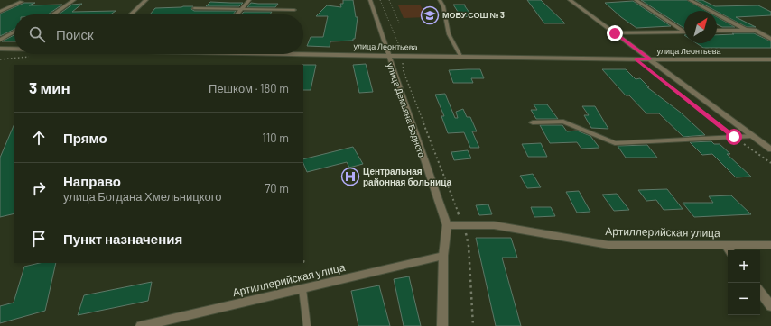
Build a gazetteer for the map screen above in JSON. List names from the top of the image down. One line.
{"streets":{"street":["улица Леонтьева","улица Демьяна Бедного","Артиллерийская улица"]},"crossings":[["улица Леонтьева","улица Демьяна Бедного"],["улица Демьяна Бедного","Артиллерийская улица"]],"places":{"school or university":["МОБУ СОШ № 3"],"hospital":["Центральная районная больница"]},"north":"top right","page":{"search":"Поиск","heading":["3 мин","Пешком · 180 m"],"list":[["Прямо","110 m"],["Направо","улица Богдана Хмельницкого","70 m"],"Пункт назначения"],"map_buttons":["+","−"]}}
